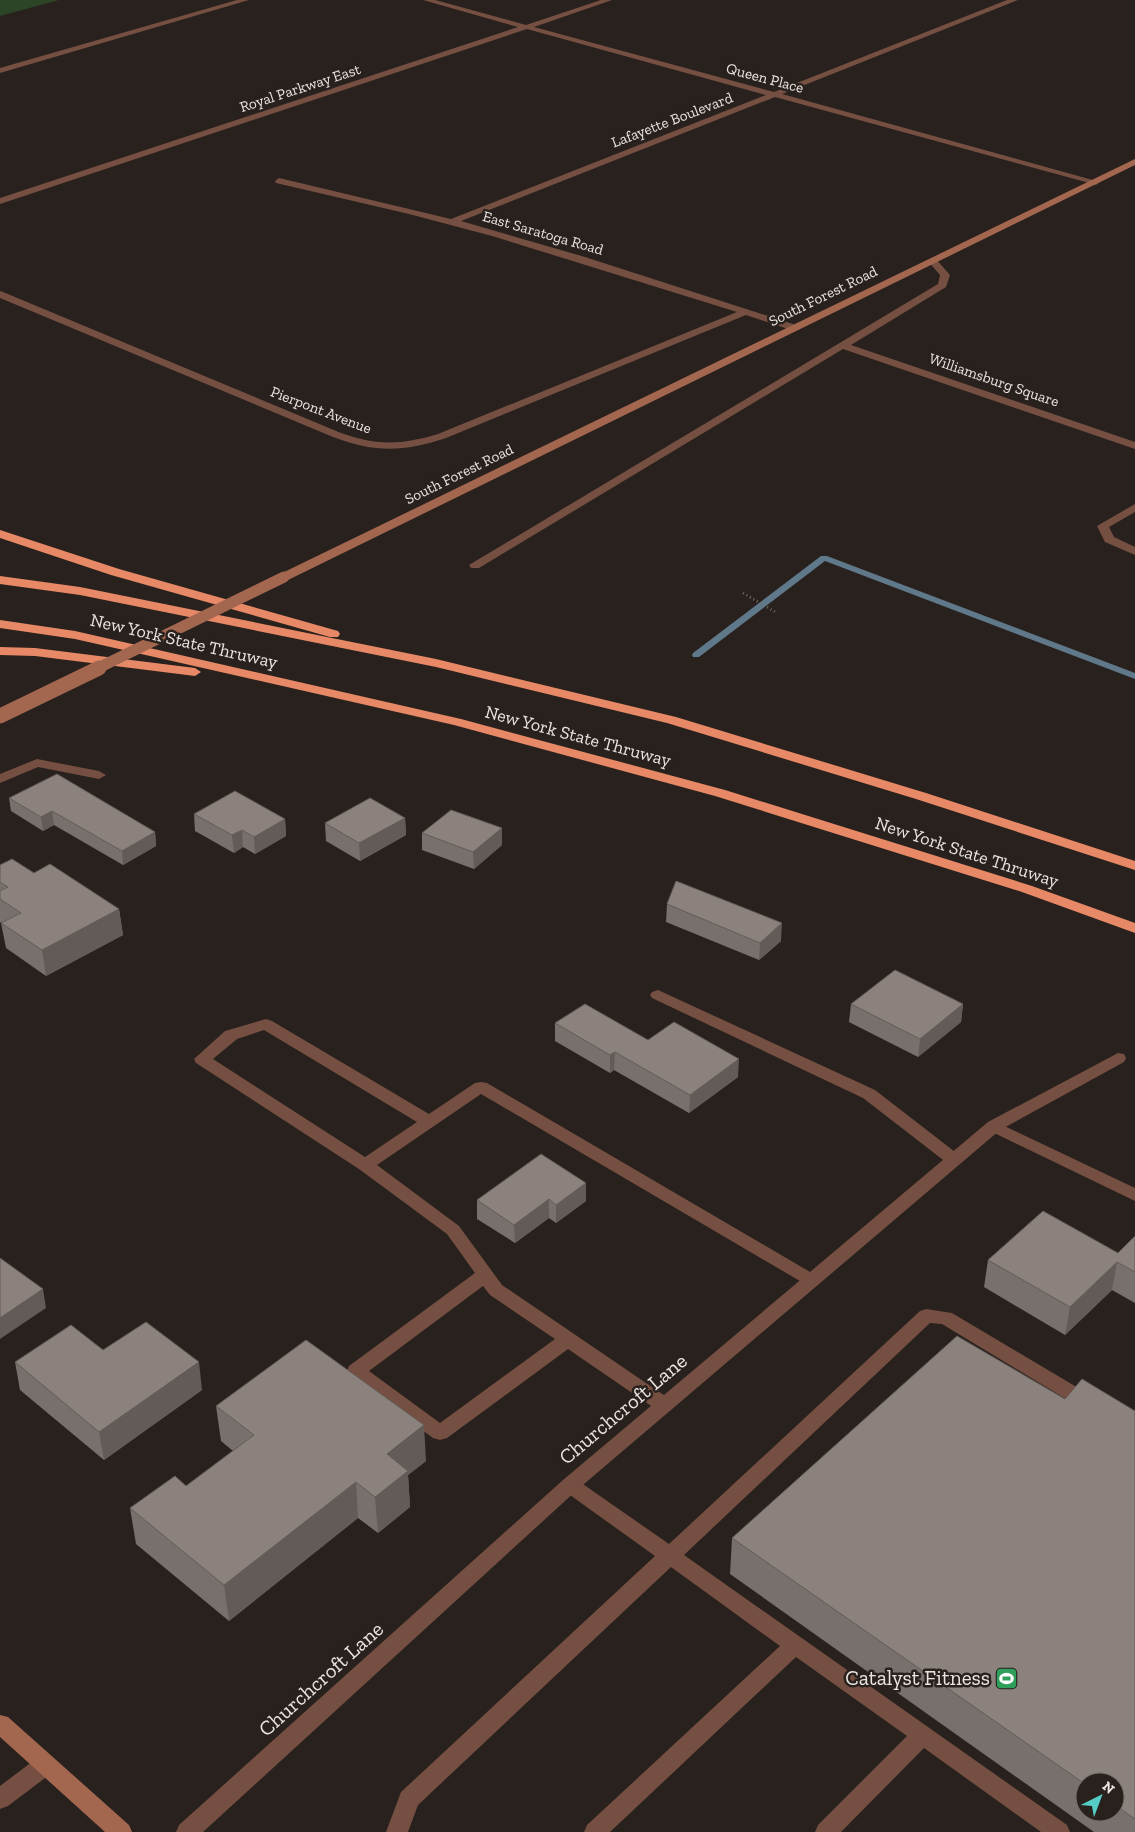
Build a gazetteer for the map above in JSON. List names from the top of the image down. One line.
{"streets":{"highway":["New York State Thruway"],"street":["Queen Place","Royal Parkway East","Lafayette Boulevard","East Saratoga Road","South Forest Road","Williamsburg Square","Pierpont Avenue","Churchcroft Lane"]},"crossings":[["Queen Place","Royal Parkway East"],["Queen Place","Lafayette Boulevard"],["Queen Place","South Forest Road"],["Lafayette Boulevard","East Saratoga Road"],["East Saratoga Road","South Forest Road"],["East Saratoga Road","Pierpont Avenue"]],"places":{"sports":["Catalyst Fitness"]},"north":"top right"}
